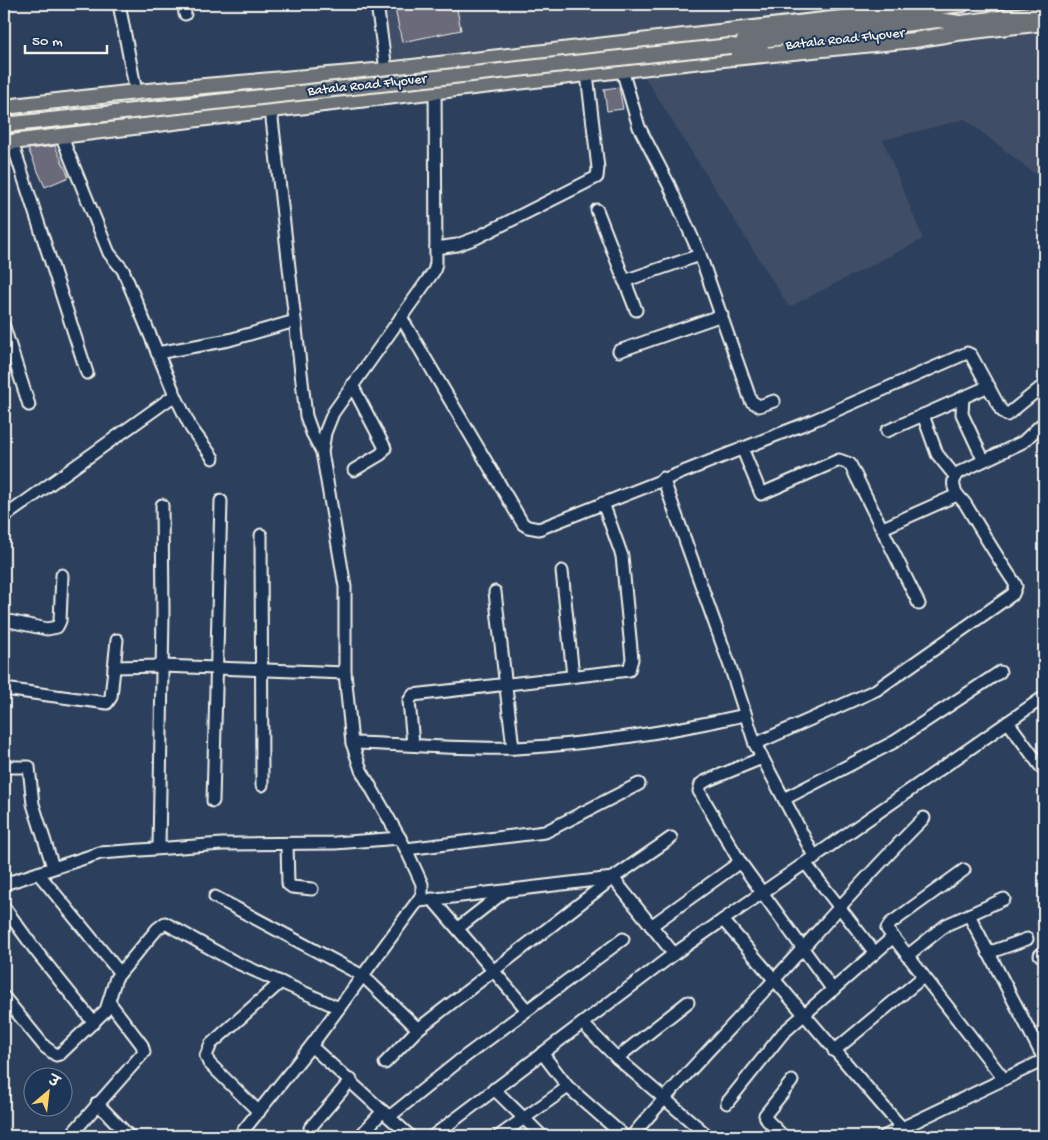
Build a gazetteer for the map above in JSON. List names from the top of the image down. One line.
{"streets":{"main road":["Batala Road Flyover"]},"scale_bar":"50 m","north":"top right"}
